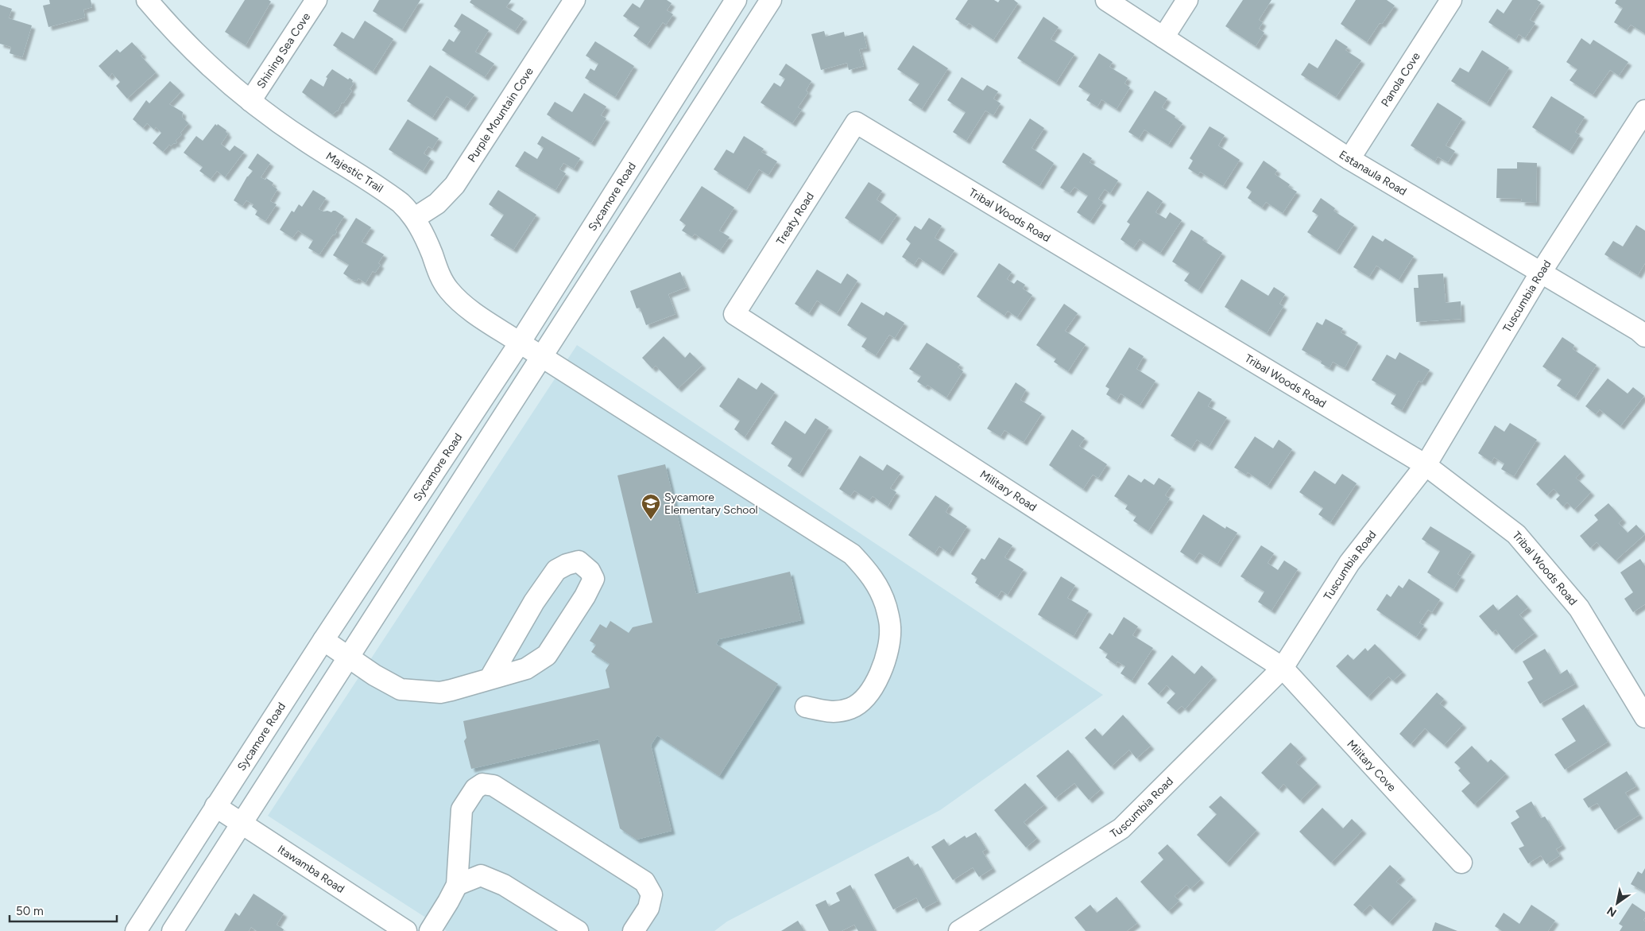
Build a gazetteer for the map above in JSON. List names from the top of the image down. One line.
{"streets":{"street":["Shining Sea Cove","Panola Cove","Purple Mountain Cove","Majestic Trail","Estanaula Road","Sycamore Road","Tribal Woods Road","Treaty Road","Tuscumbia Road","Military Road","Military Cove","Itawamba Road"]},"crossings":[["Shining Sea Cove","Majestic Trail"],["Panola Cove","Estanaula Road"],["Purple Mountain Cove","Majestic Trail"],["Majestic Trail","Sycamore Road"],["Estanaula Road","Tuscumbia Road"],["Sycamore Road","Itawamba Road"],["Tribal Woods Road","Treaty Road"],["Tribal Woods Road","Tuscumbia Road"],["Treaty Road","Military Road"],["Tuscumbia Road","Military Road"],["Tuscumbia Road","Military Cove"],["Military Road","Military Cove"]],"places":{"school or university":["Sycamore Elementary School"]},"scale_bar":"50 m","north":"bottom left"}
